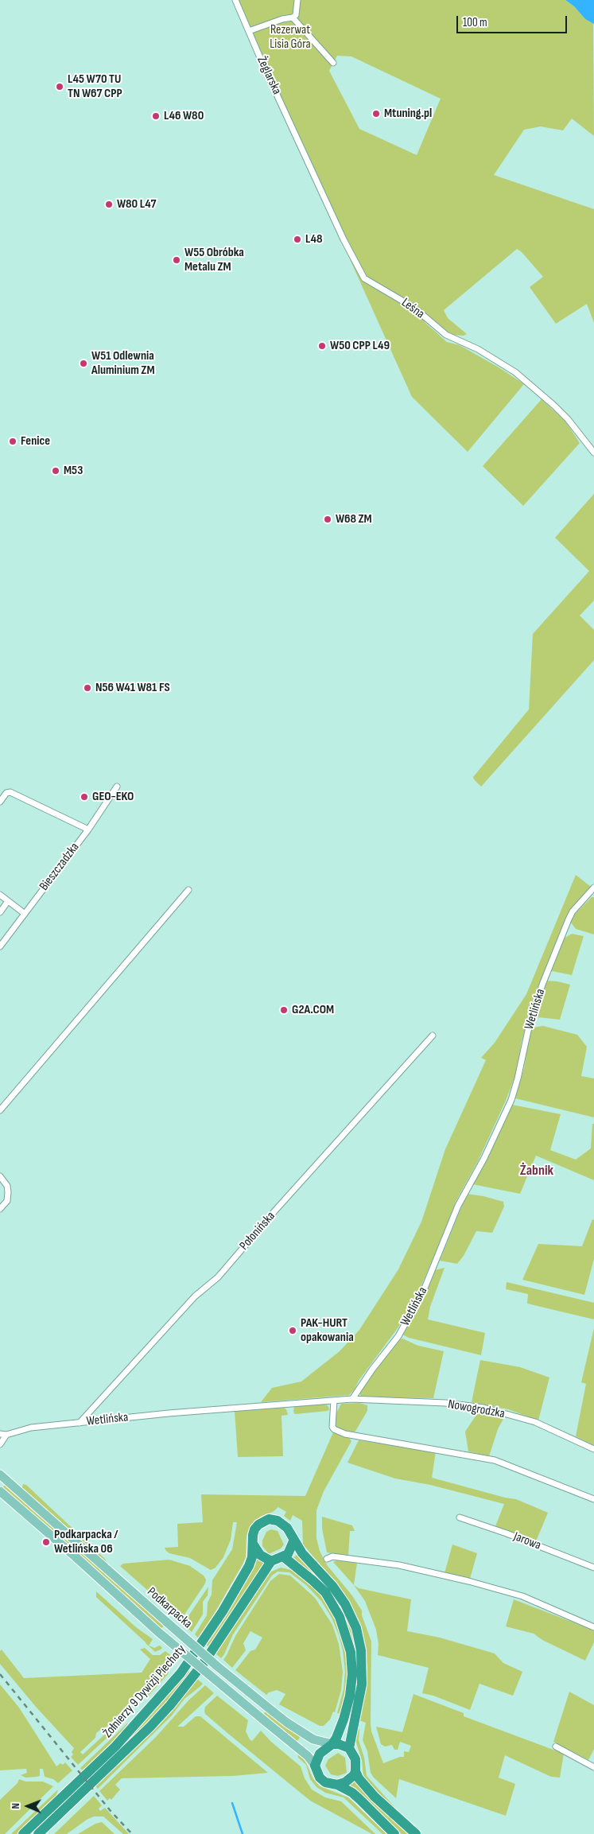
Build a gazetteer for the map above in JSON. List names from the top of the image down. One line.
{"streets":{"highway":["Żołnierzy 9 Dywizji Piechoty"],"main road":["Podkarpacka"],"street":["Żeglarska","Leśna","Bieszczadzka","Wetlińska","Połonińska","Nowogrodzka","Jarowa"]},"crossings":[["Żeglarska","Leśna"],["Wetlińska","Połonińska"],["Wetlińska","Nowogrodzka"]],"districts":["Żabnik"],"parks":["Rezerwat Lisia Góra"],"places":["L45 W70 TU TN W67 CPP","Mtuning.pl","L46 W80","W80 L47","L48","W55 Obróbka Metalu ZM","W50 CPP L49","W51 Odlewnia Aluminium ZM","Fenice","M53","W68 ZM","N56 W41 W81 FS","GEO-EKO","G2A.COM","PAK-HURT opakowania","Podkarpacka / Wetlińska 06"],"scale_bar":"100 m","north":"left"}
